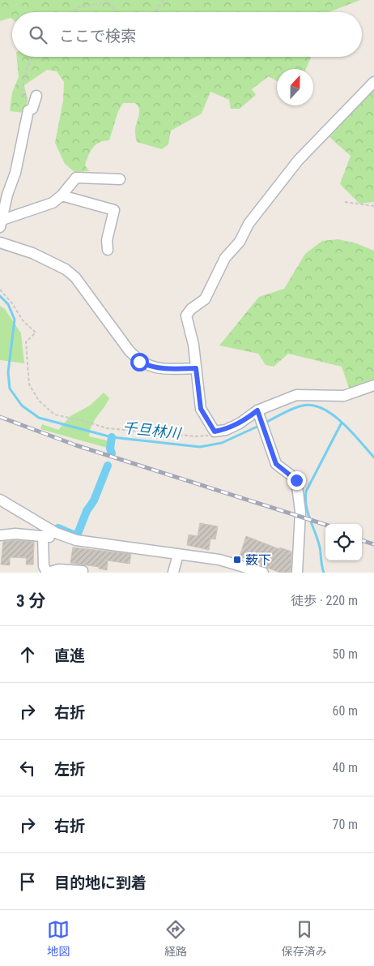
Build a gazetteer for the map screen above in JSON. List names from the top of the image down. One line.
{"water":["千旦林川"],"places":{"transit":["薮下"]},"north":"top","page":{"search":"ここで検索","heading":["3 分","徒歩 · 220 m"],"list":[["直進","50 m"],["右折","60 m"],["左折","40 m"],["右折","70 m"],"目的地に到着"],"nav":["地図","経路","保存済み"]}}
